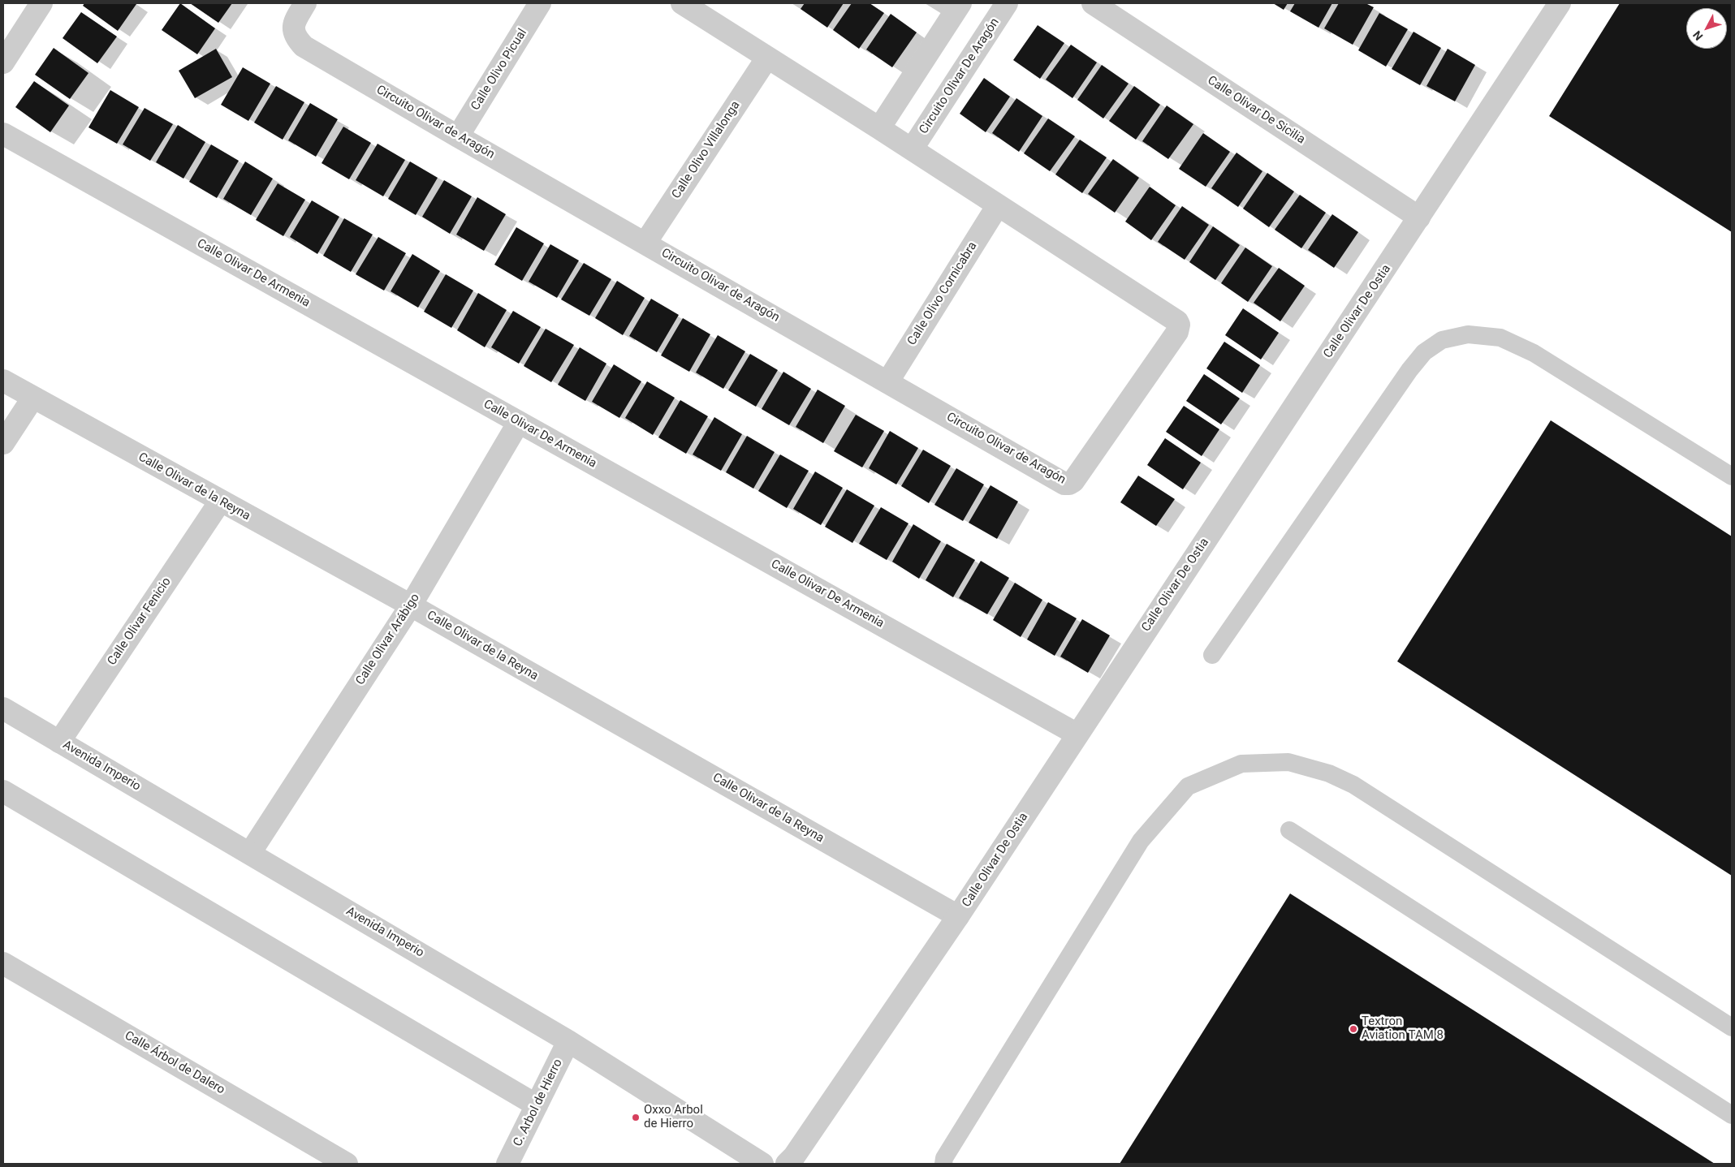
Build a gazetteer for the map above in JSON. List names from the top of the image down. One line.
{"streets":{"street":["Calle Olivo Picual","Circuito Olivar De Aragón","Calle Olivar De Sicilia","Circuito Olivar de Aragón","Calle Olivo Villalonga","Calle Olivar De Armenia","Calle Olivo Cornicabra","Calle Olivar De Ostia","Calle Olivar de la Reyna","Calle Olivar Fenicio","Calle Olivar Arábigo","Avenida Imperio","Calle Árbol de Dalero","C. Arbol de Hierro"]},"crossings":[["Calle Olivo Picual","Circuito Olivar de Aragón"],["Circuito Olivar De Aragón","Circuito Olivar de Aragón"],["Calle Olivar De Sicilia","Calle Olivar De Ostia"],["Circuito Olivar de Aragón","Calle Olivo Villalonga"],["Circuito Olivar de Aragón","Calle Olivo Cornicabra"],["Calle Olivar De Armenia","Calle Olivar De Ostia"],["Calle Olivar De Armenia","Calle Olivar Arábigo"],["Calle Olivar De Ostia","Calle Olivar de la Reyna"],["Calle Olivar de la Reyna","Calle Olivar Fenicio"],["Calle Olivar de la Reyna","Calle Olivar Arábigo"],["Calle Olivar Fenicio","Avenida Imperio"],["Calle Olivar Arábigo","Avenida Imperio"],["Avenida Imperio","C. Arbol de Hierro"]],"places":["Textron Aviation TAM 8","Oxxo Arbol de Hierro"],"north":"bottom left"}
